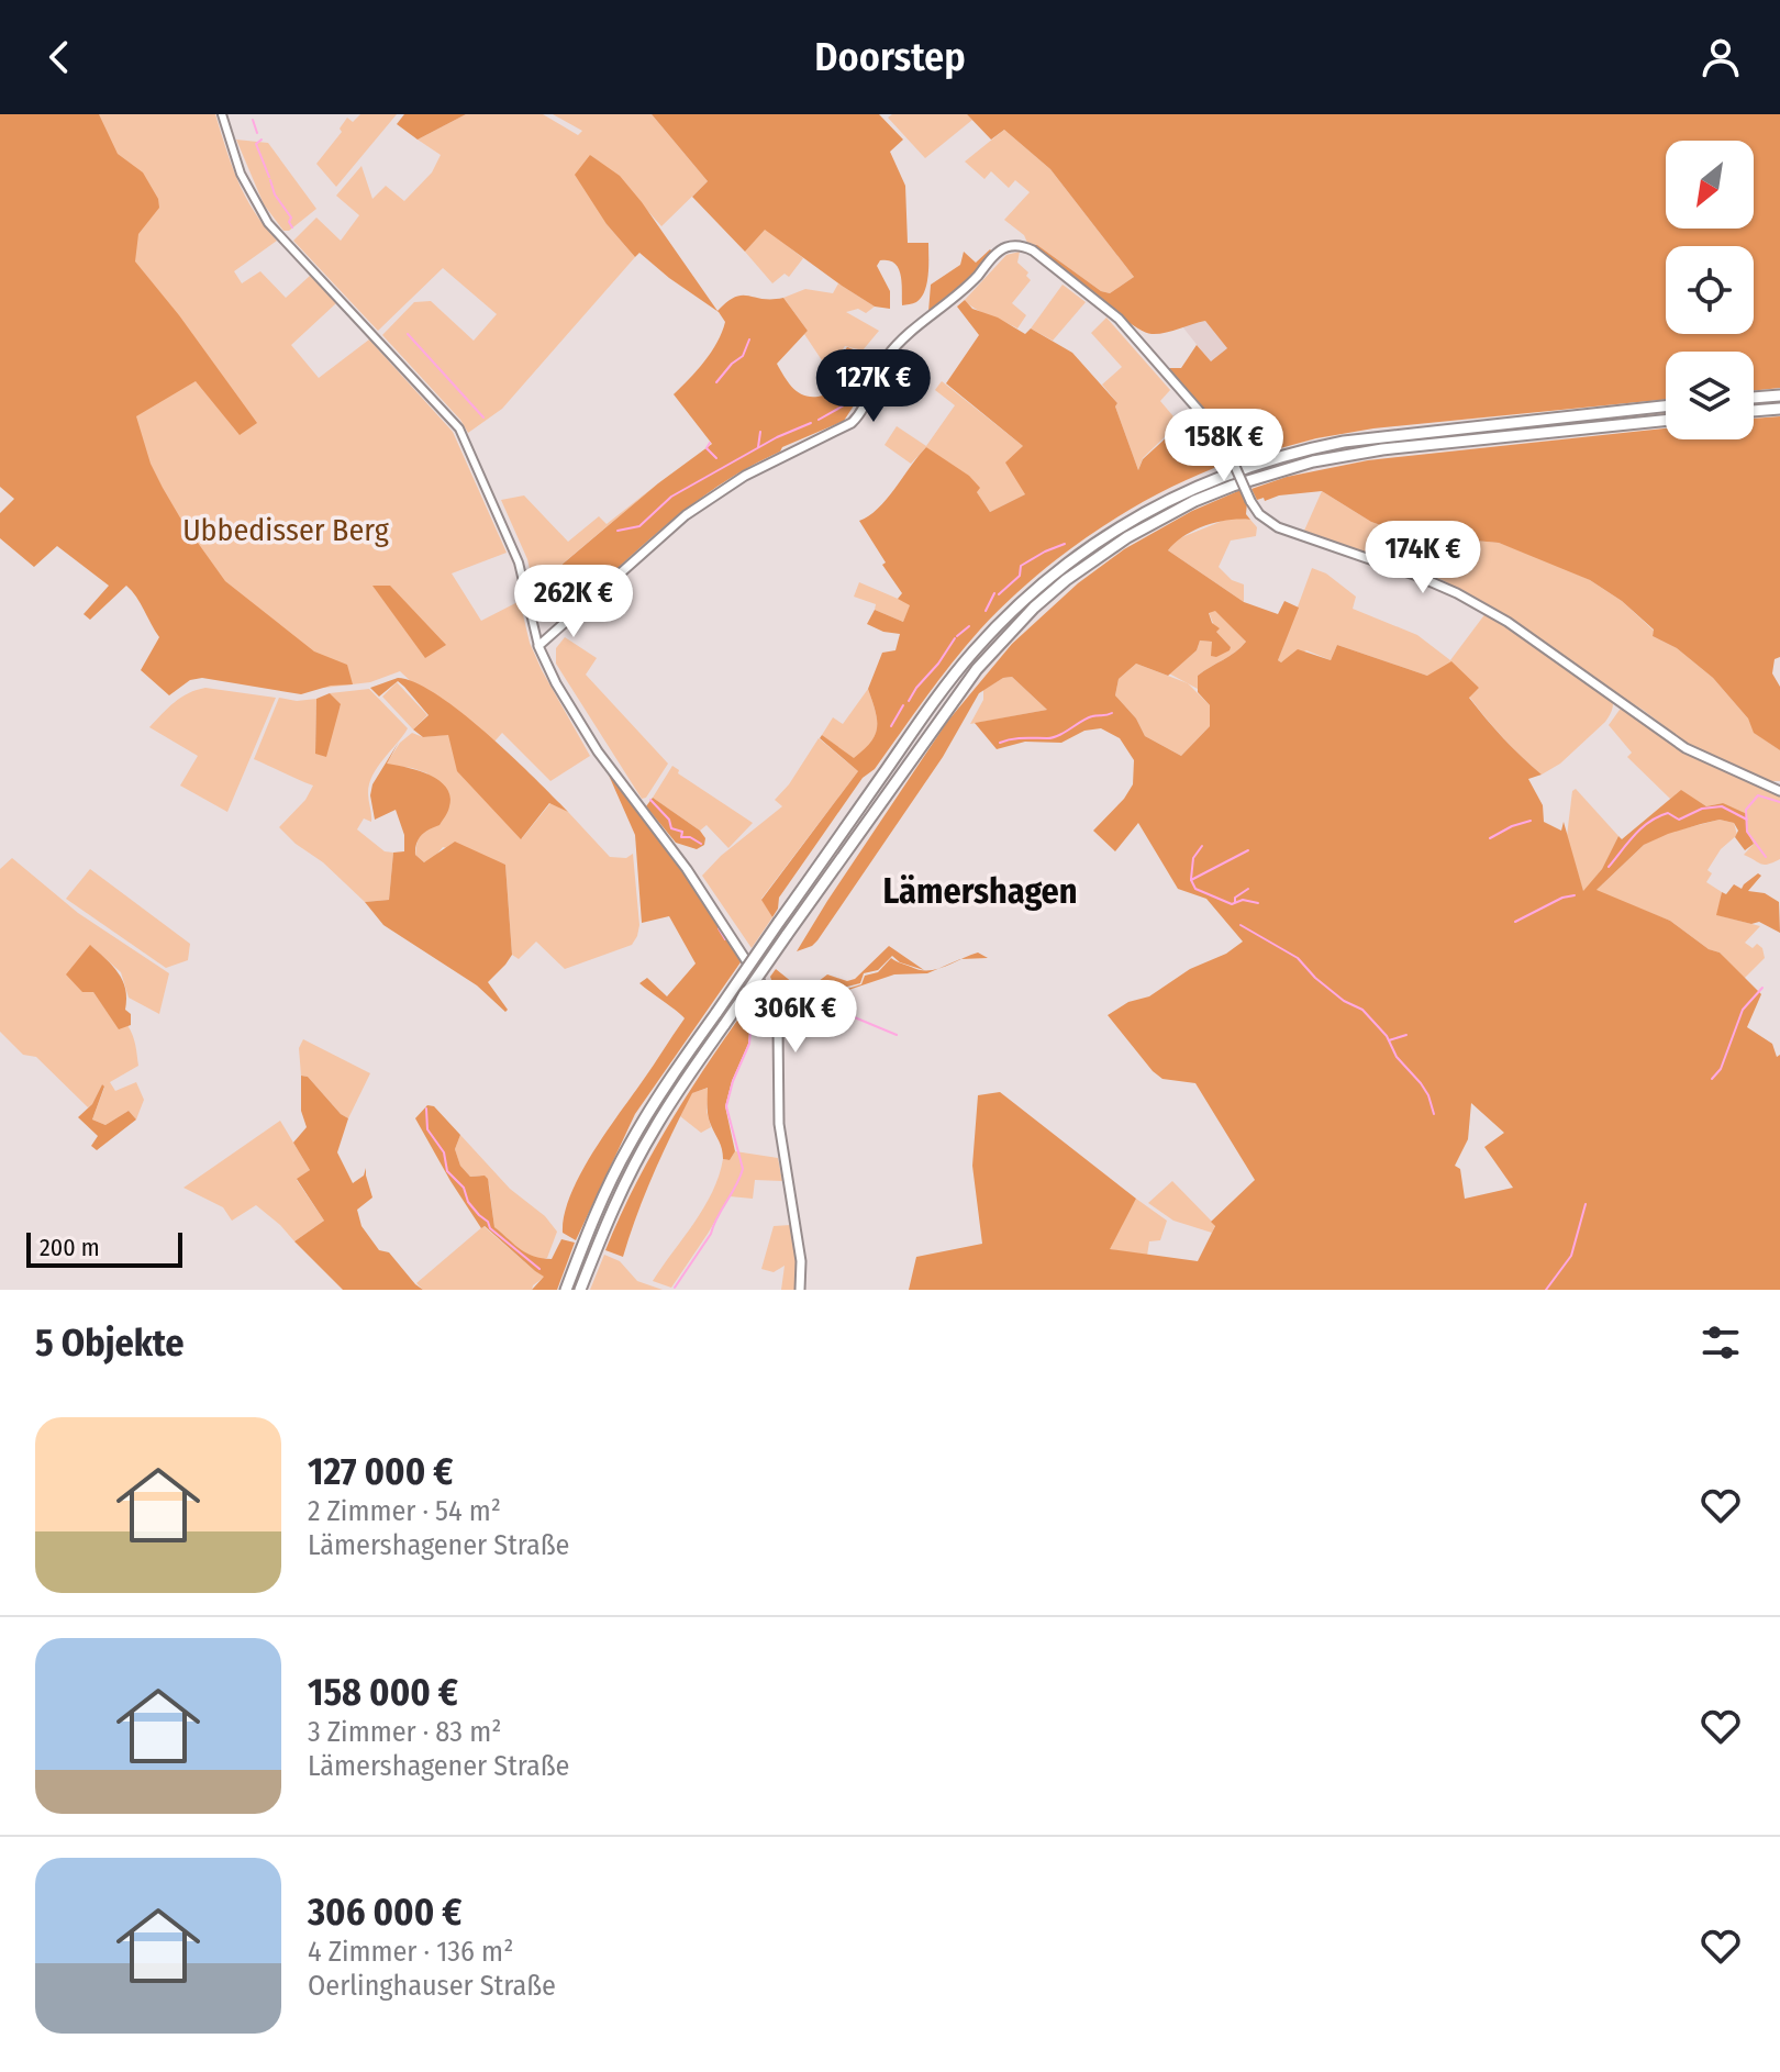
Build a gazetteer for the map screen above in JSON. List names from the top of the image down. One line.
{"districts":["Lämershagen"],"parks":["Ubbedisser Berg"],"scale_bar":"200 m","north":"bottom left","page":{"header":"Doorstep","price":["127K €","158K €","174K €","262K €","306K €"],"scale":"200 m","heading":"5 Objekte","list":[{"name":"127 000 €","note":"2 Zimmer · 54 m² · Lämershagener Straße"},{"name":"158 000 €","note":"3 Zimmer · 83 m² · Lämershagener Straße"},{"name":"306 000 €","note":"4 Zimmer · 136 m² · Oerlinghauser Straße"}]}}
